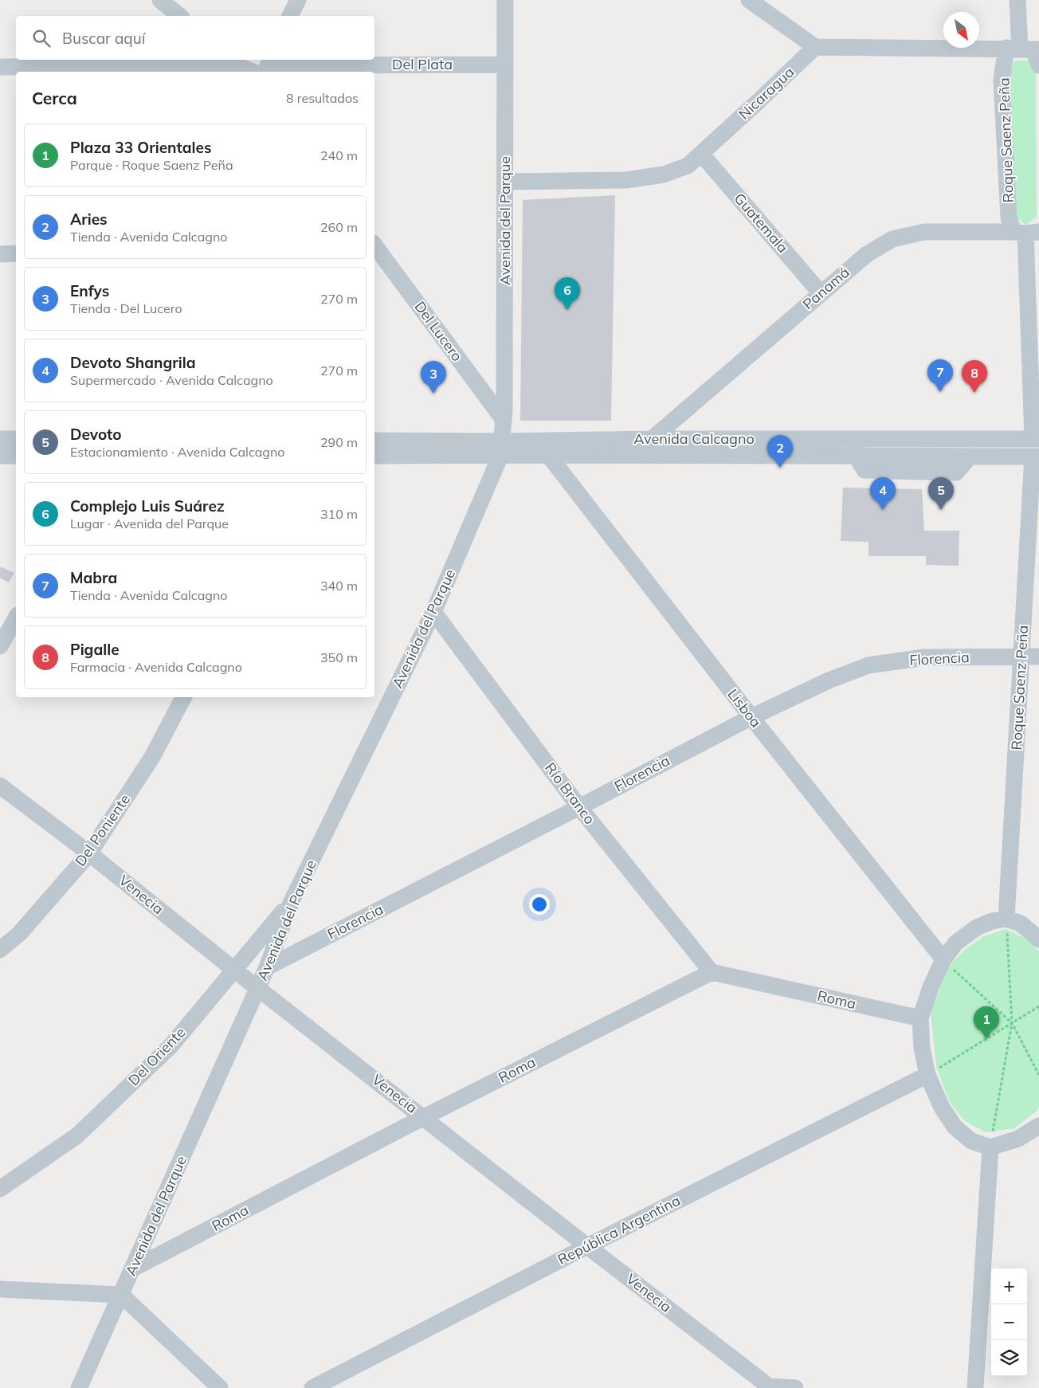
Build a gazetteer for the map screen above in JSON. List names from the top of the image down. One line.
{"streets":{"street":["Del Plata","Nicaragua","Roque Saenz Peña","Avenida del Parque","Guatemala","Panamá","Del Lucero","Avenida Calcagno","Florencia","Lisboa","Río Branco","Del Poniente","Venecia","Roma","Del Oriente","República Argentina"]},"crossings":[["Del Plata","Avenida del Parque"],["Nicaragua","Avenida del Parque"],["Nicaragua","Guatemala"],["Roque Saenz Peña","Panamá"],["Roque Saenz Peña","Avenida Calcagno"],["Roque Saenz Peña","Florencia"],["Avenida del Parque","Del Lucero"],["Avenida del Parque","Avenida Calcagno"],["Avenida del Parque","Florencia"],["Avenida del Parque","Río Branco"],["Avenida del Parque","Venecia"],["Avenida del Parque","Roma"],["Avenida del Parque","Del Oriente"],["Guatemala","Panamá"],["Panamá","Avenida Calcagno"],["Avenida Calcagno","Lisboa"],["Florencia","Lisboa"],["Florencia","Río Branco"],["Río Branco","Roma"],["Del Poniente","Venecia"],["Venecia","Roma"],["Venecia","Del Oriente"],["Venecia","República Argentina"]],"north":"bottom right","page":{"search":"Buscar aquí","heading":["Cerca","8 resultados"],"list":[{"mark":"1","name":"Plaza 33 Orientales","note":"Parque · Roque Saenz Peña","value":"240 m"},{"mark":"2","name":"Aries","note":"Tienda · Avenida Calcagno","value":"260 m"},{"mark":"3","name":"Enfys","note":"Tienda · Del Lucero","value":"270 m"},{"mark":"4","name":"Devoto Shangrila","note":"Supermercado · Avenida Calcagno","value":"270 m"},{"mark":"5","name":"Devoto","note":"Estacionamiento · Avenida Calcagno","value":"290 m"},{"mark":"6","name":"Complejo Luis Suárez","note":"Lugar · Avenida del Parque","value":"310 m"},{"mark":"7","name":"Mabra","note":"Tienda · Avenida Calcagno","value":"340 m"},{"mark":"8","name":"Pigalle","note":"Farmacia · Avenida Calcagno","value":"350 m"}],"pins":["6","7","8","3","2","4","5","1"],"map_buttons":["+","−"]}}
